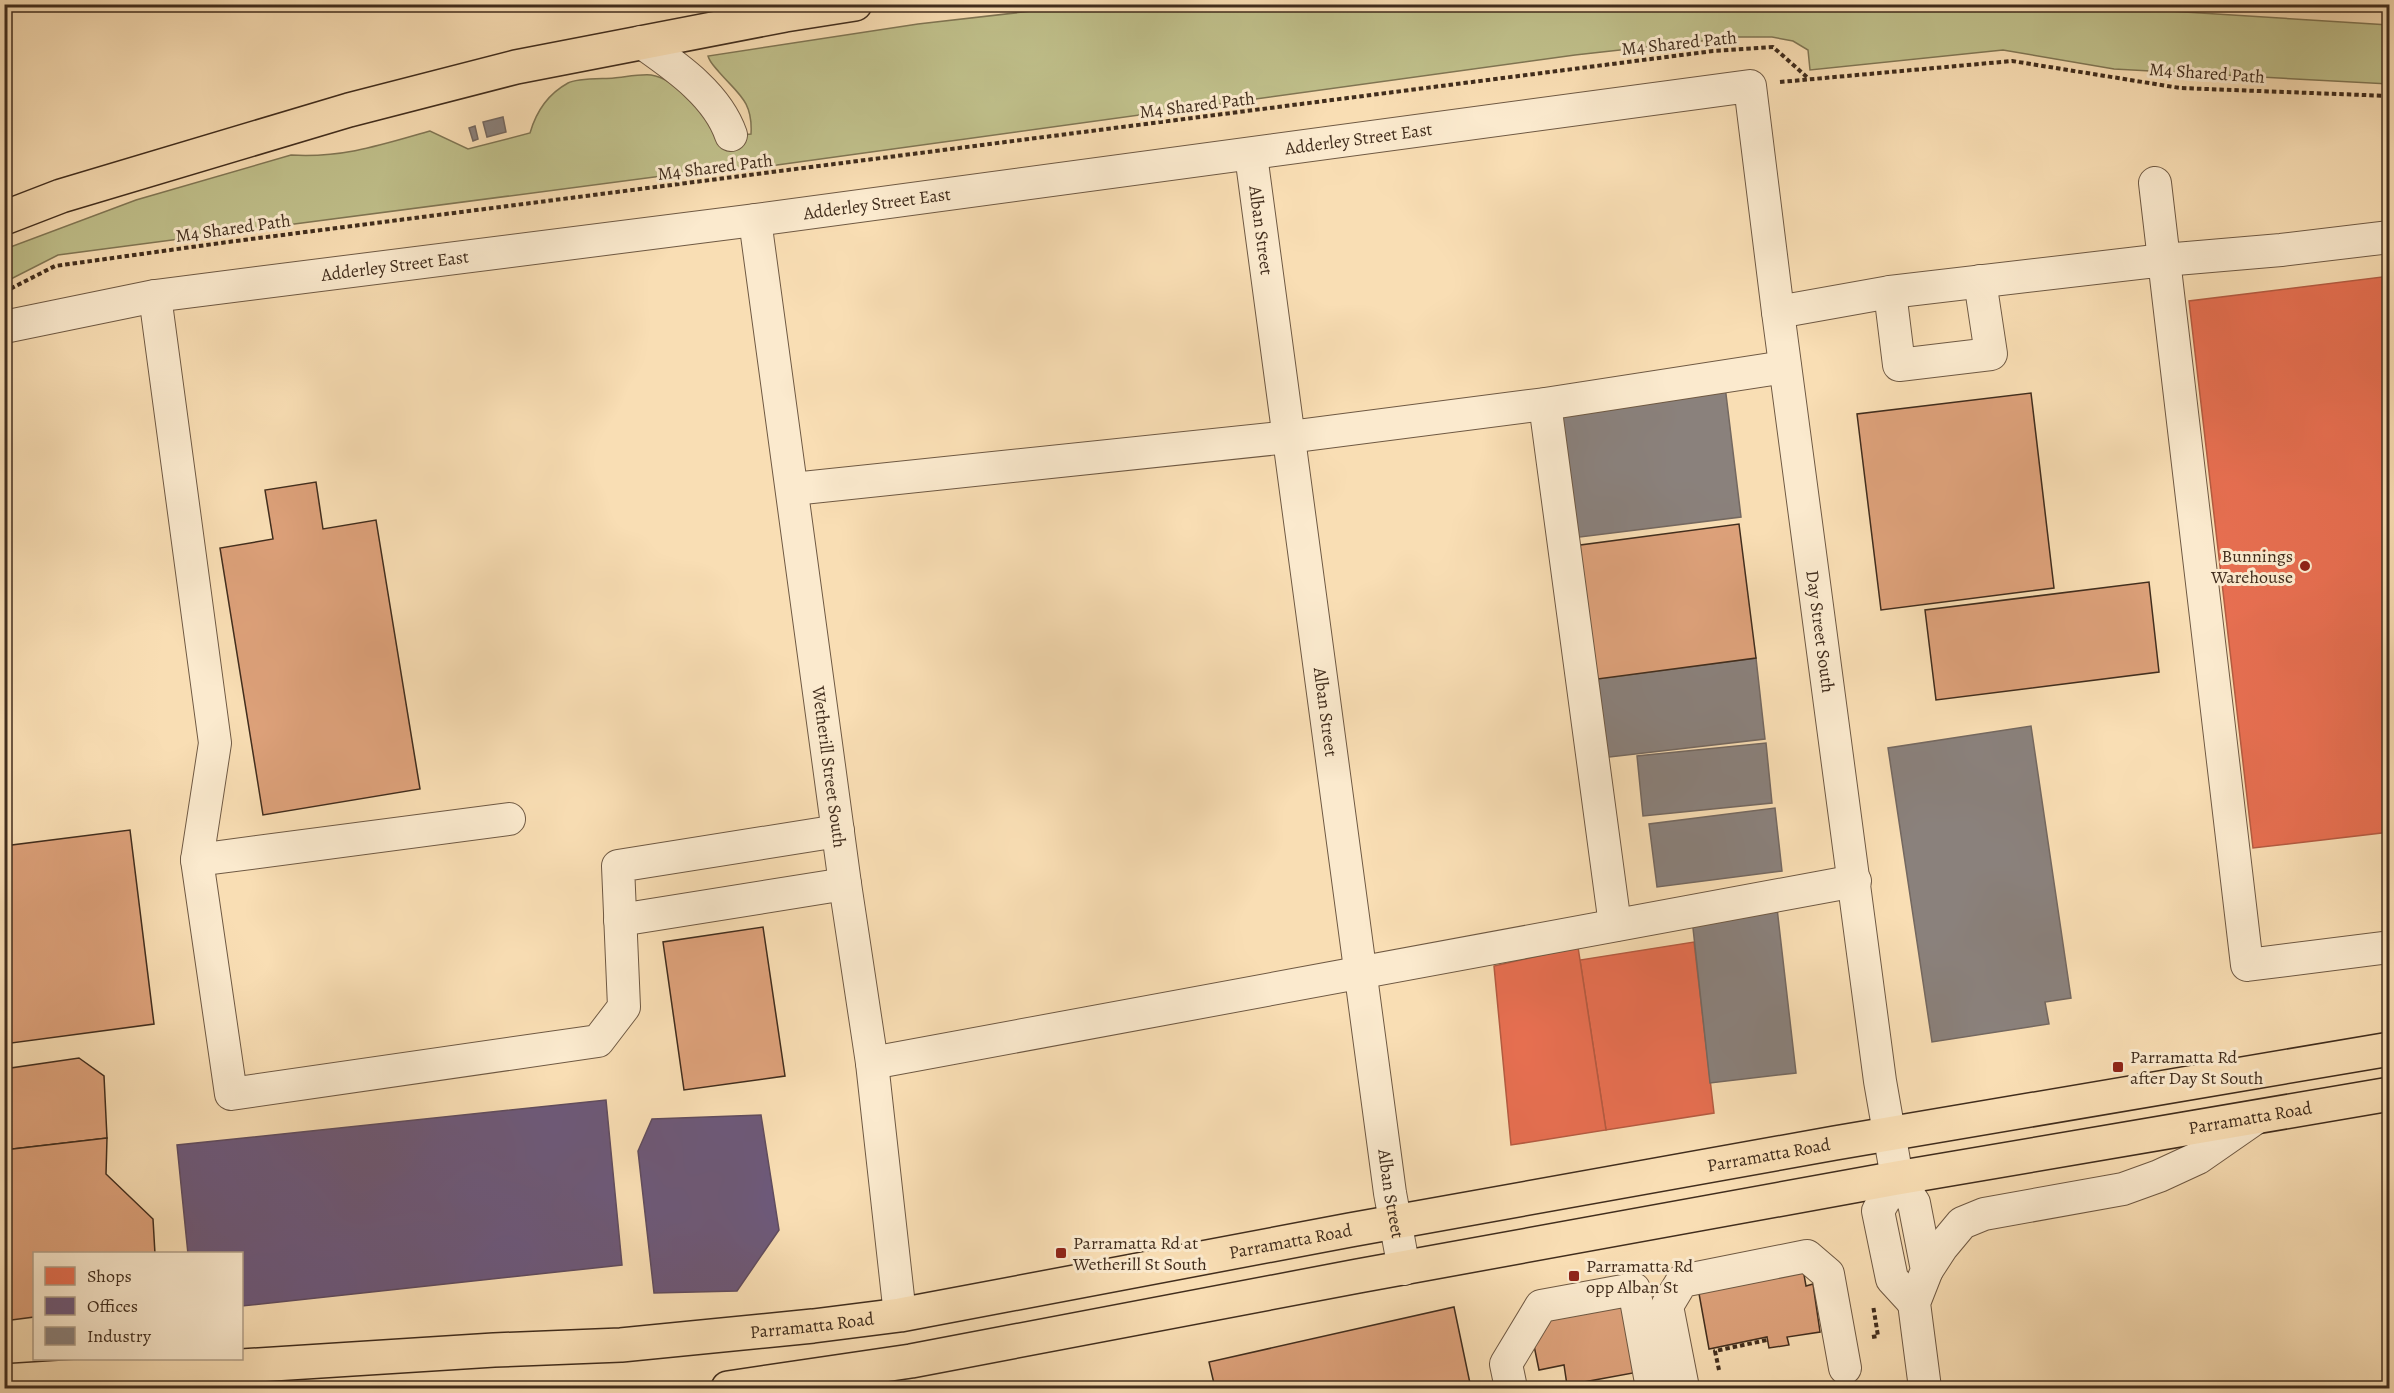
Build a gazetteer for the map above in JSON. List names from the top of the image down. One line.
{"streets":{"highway":["Parramatta Road"],"street":["Adderley Street East","Alban Street","Day Street South","Wetherill Street South"],"path":["M4 Shared Path"]},"crossings":[["Adderley Street East","Alban Street"],["Adderley Street East","Day Street South"],["Adderley Street East","Wetherill Street South"],["Alban Street","Parramatta Road"],["Day Street South","Parramatta Road"],["Wetherill Street South","Parramatta Road"]],"places":{"other":["Bunnings Warehouse"],"transit":["Parramatta Rd after Day St South","Parramatta Rd at Wetherill St South","Parramatta Rd opp Alban St"]},"legend":["Shops","Offices","Industry"]}
